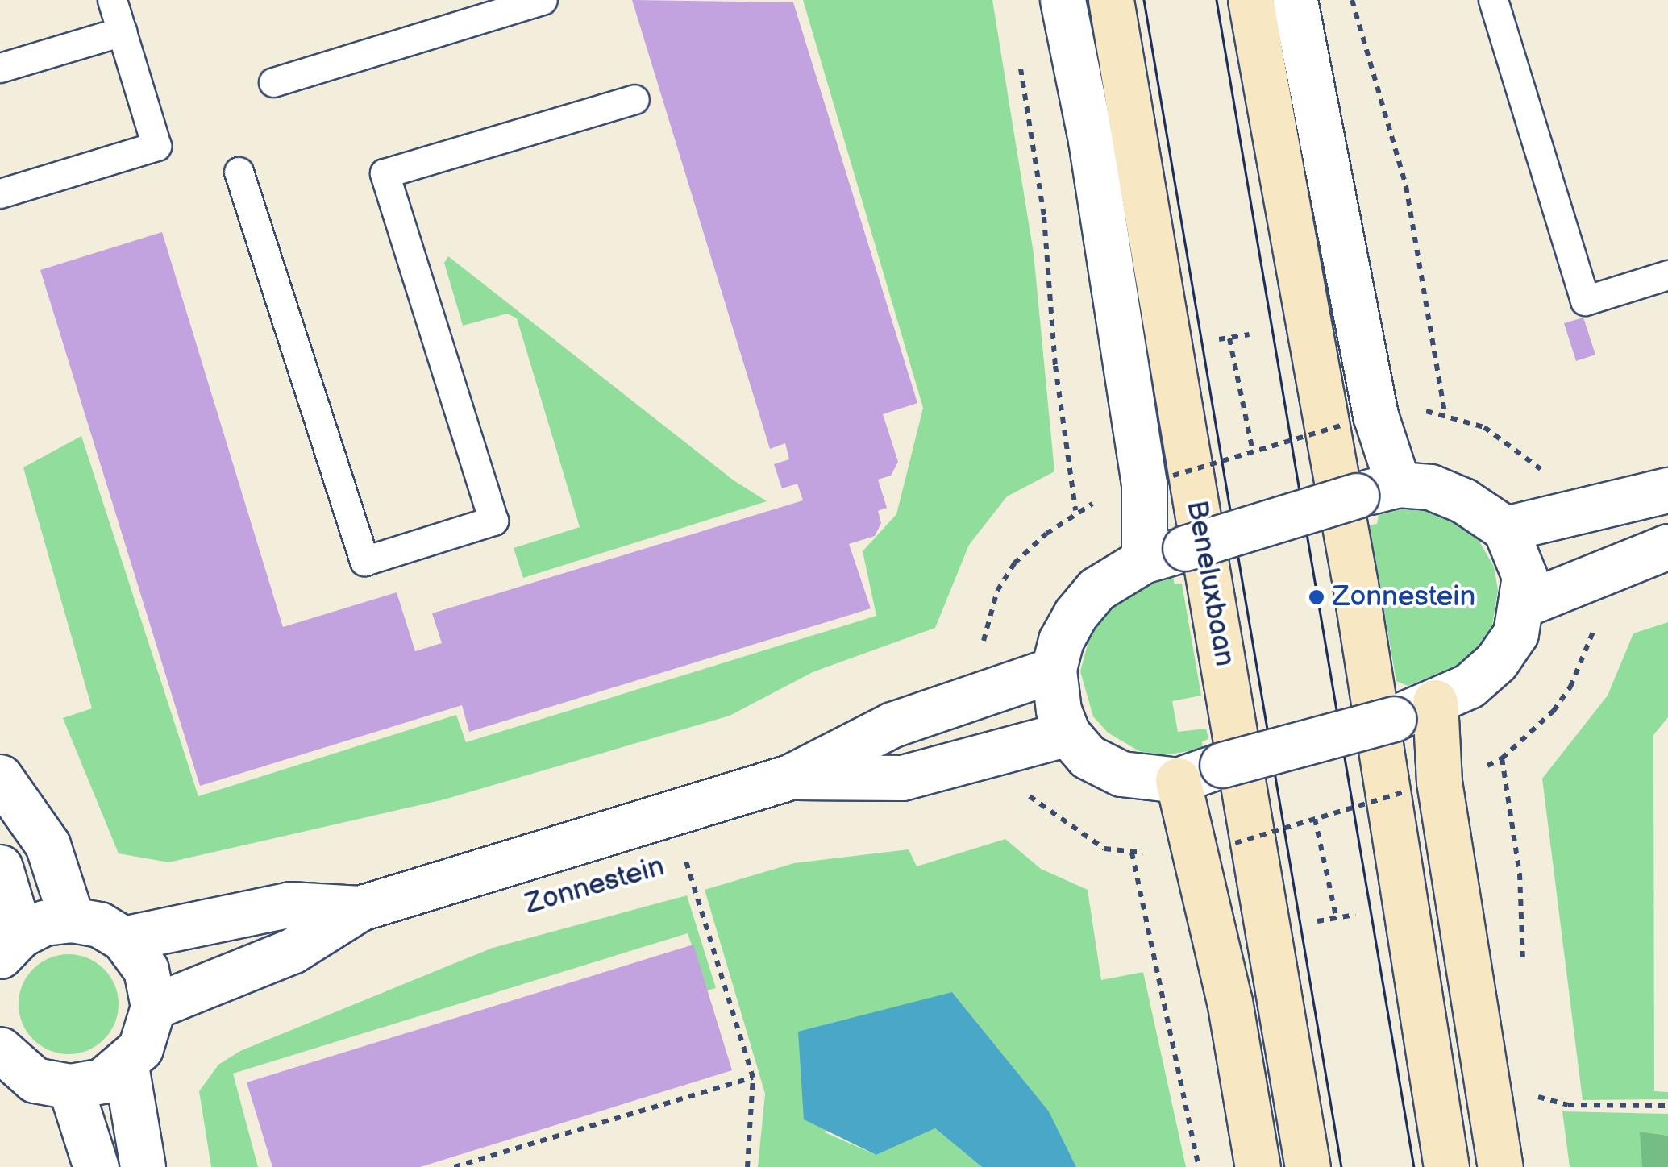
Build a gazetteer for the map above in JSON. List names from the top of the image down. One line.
{"streets":{"main road":["Beneluxbaan"],"street":["Zonnestein"]},"places":["Zonnestein"]}
